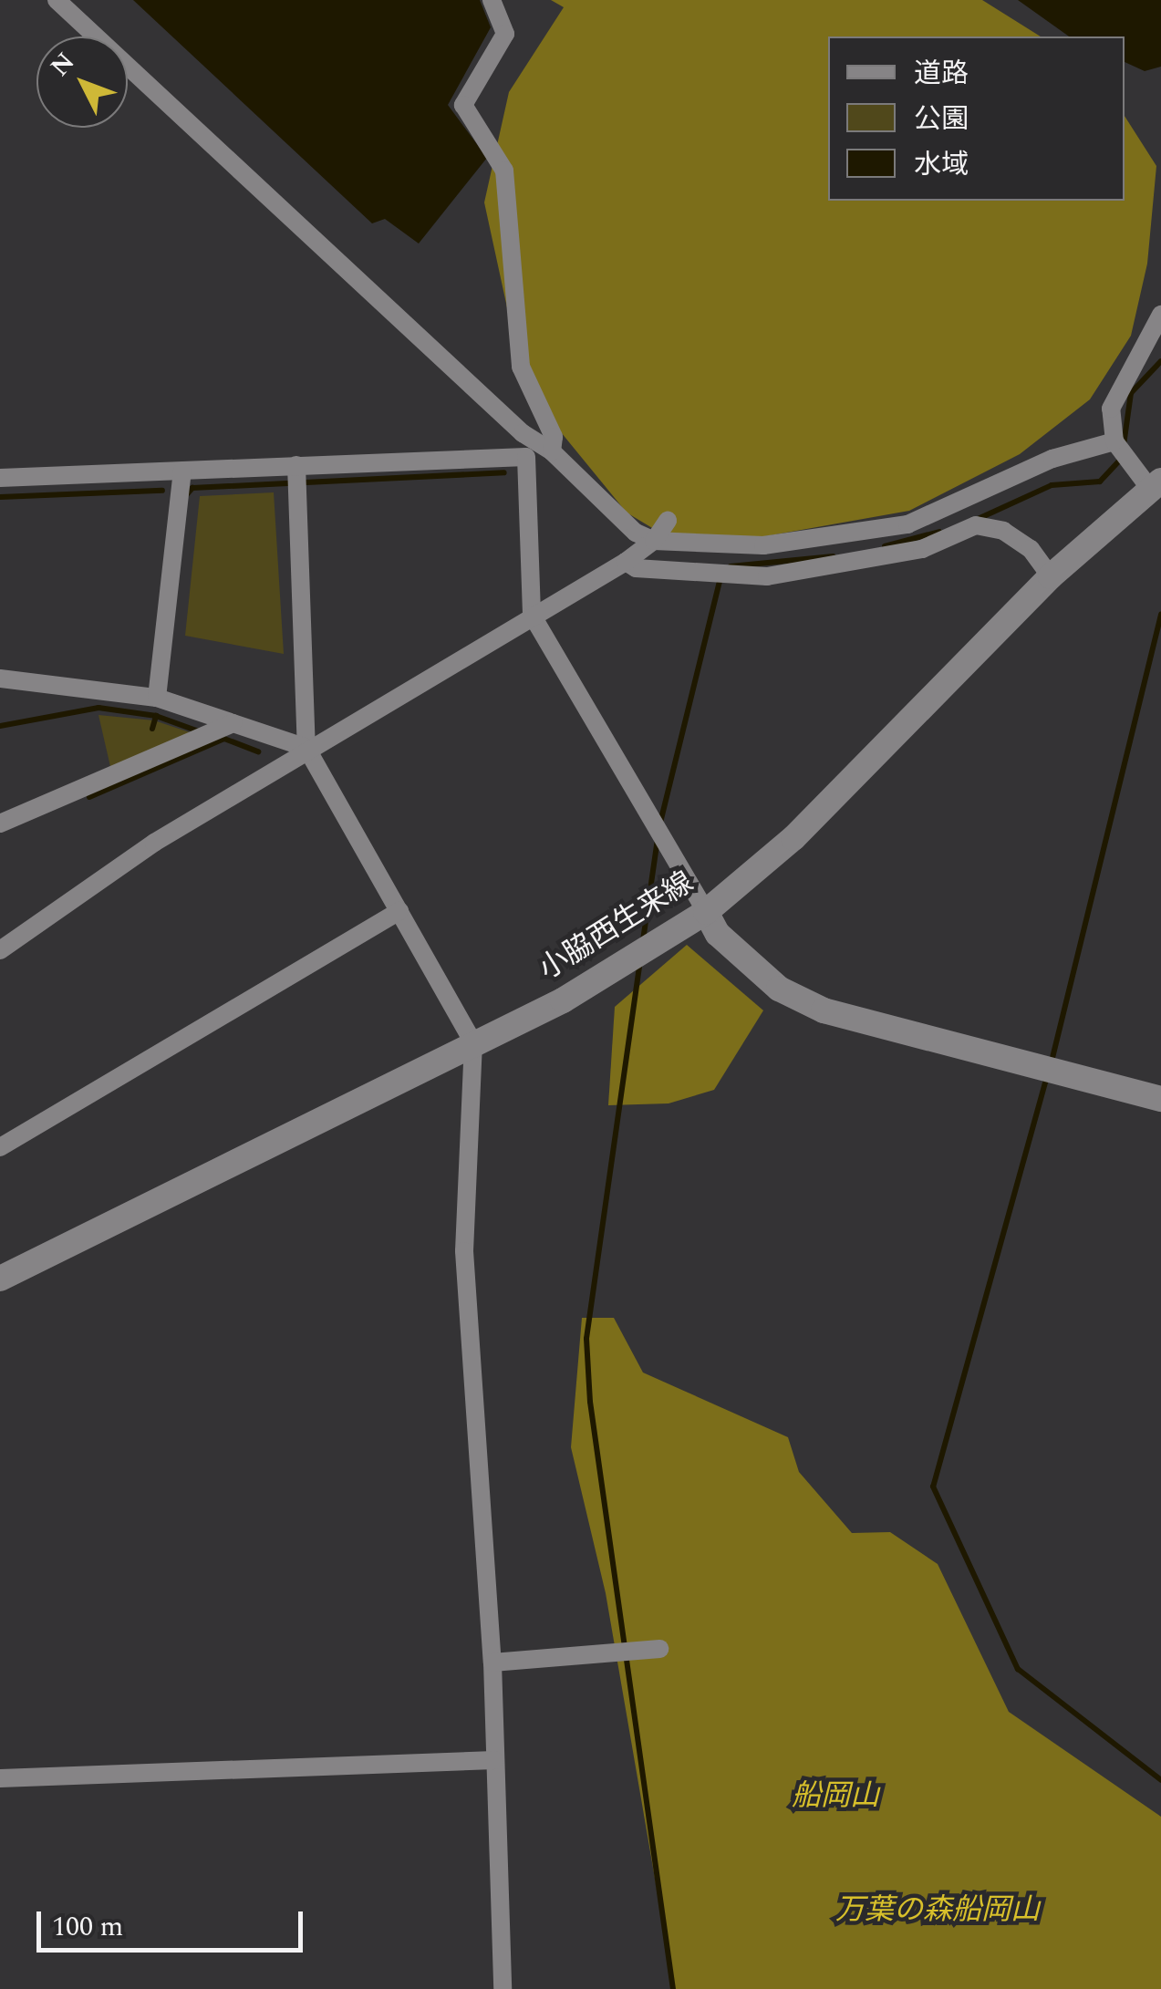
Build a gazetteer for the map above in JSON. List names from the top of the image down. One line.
{"streets":{"main road":["小脇西生来線"]},"parks":["船岡山","万葉の森船岡山"],"legend":["道路","公園","水域"],"scale_bar":"100 m","north":"top left"}
